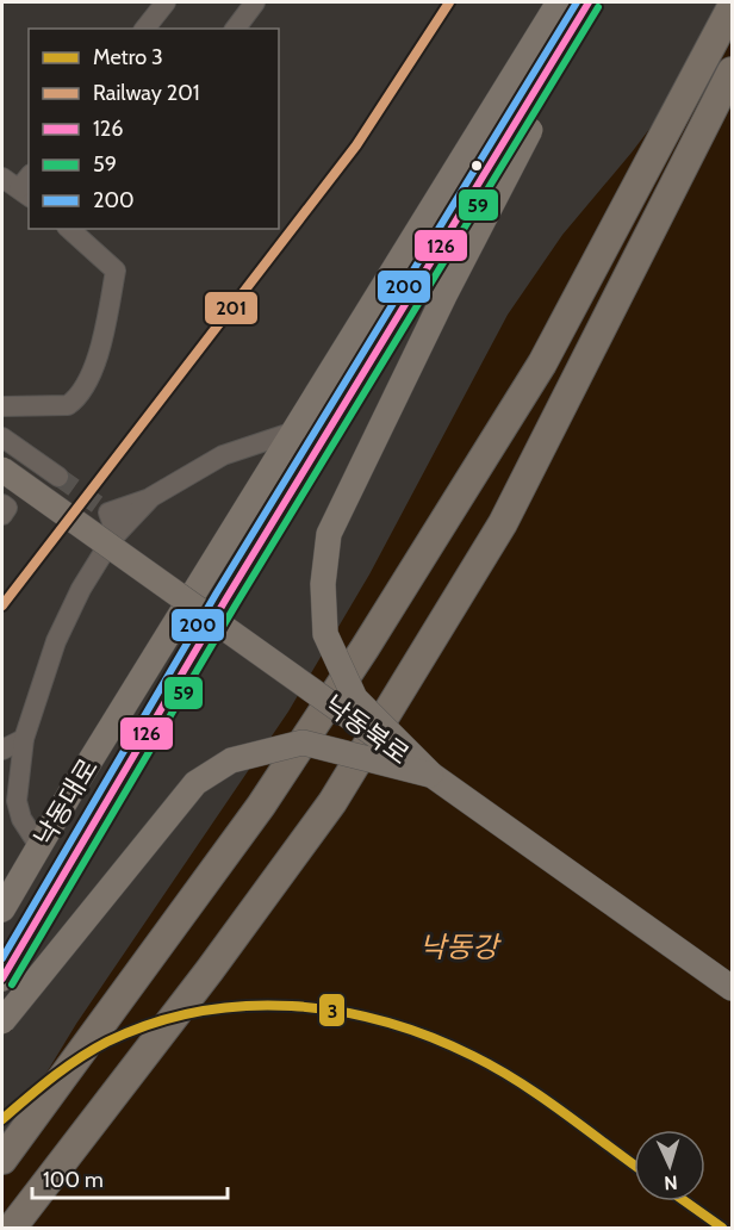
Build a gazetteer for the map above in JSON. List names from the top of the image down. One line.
{"streets":{"main road":["낙동북로","낙동대로"]},"water":["낙동강"],"lines":["rail line 201","transit line 126","transit line 200","transit line 59","metro line 3"],"legend":["Metro 3","Railway 201","126","59","200"],"scale_bar":"100 m","north":"bottom"}
